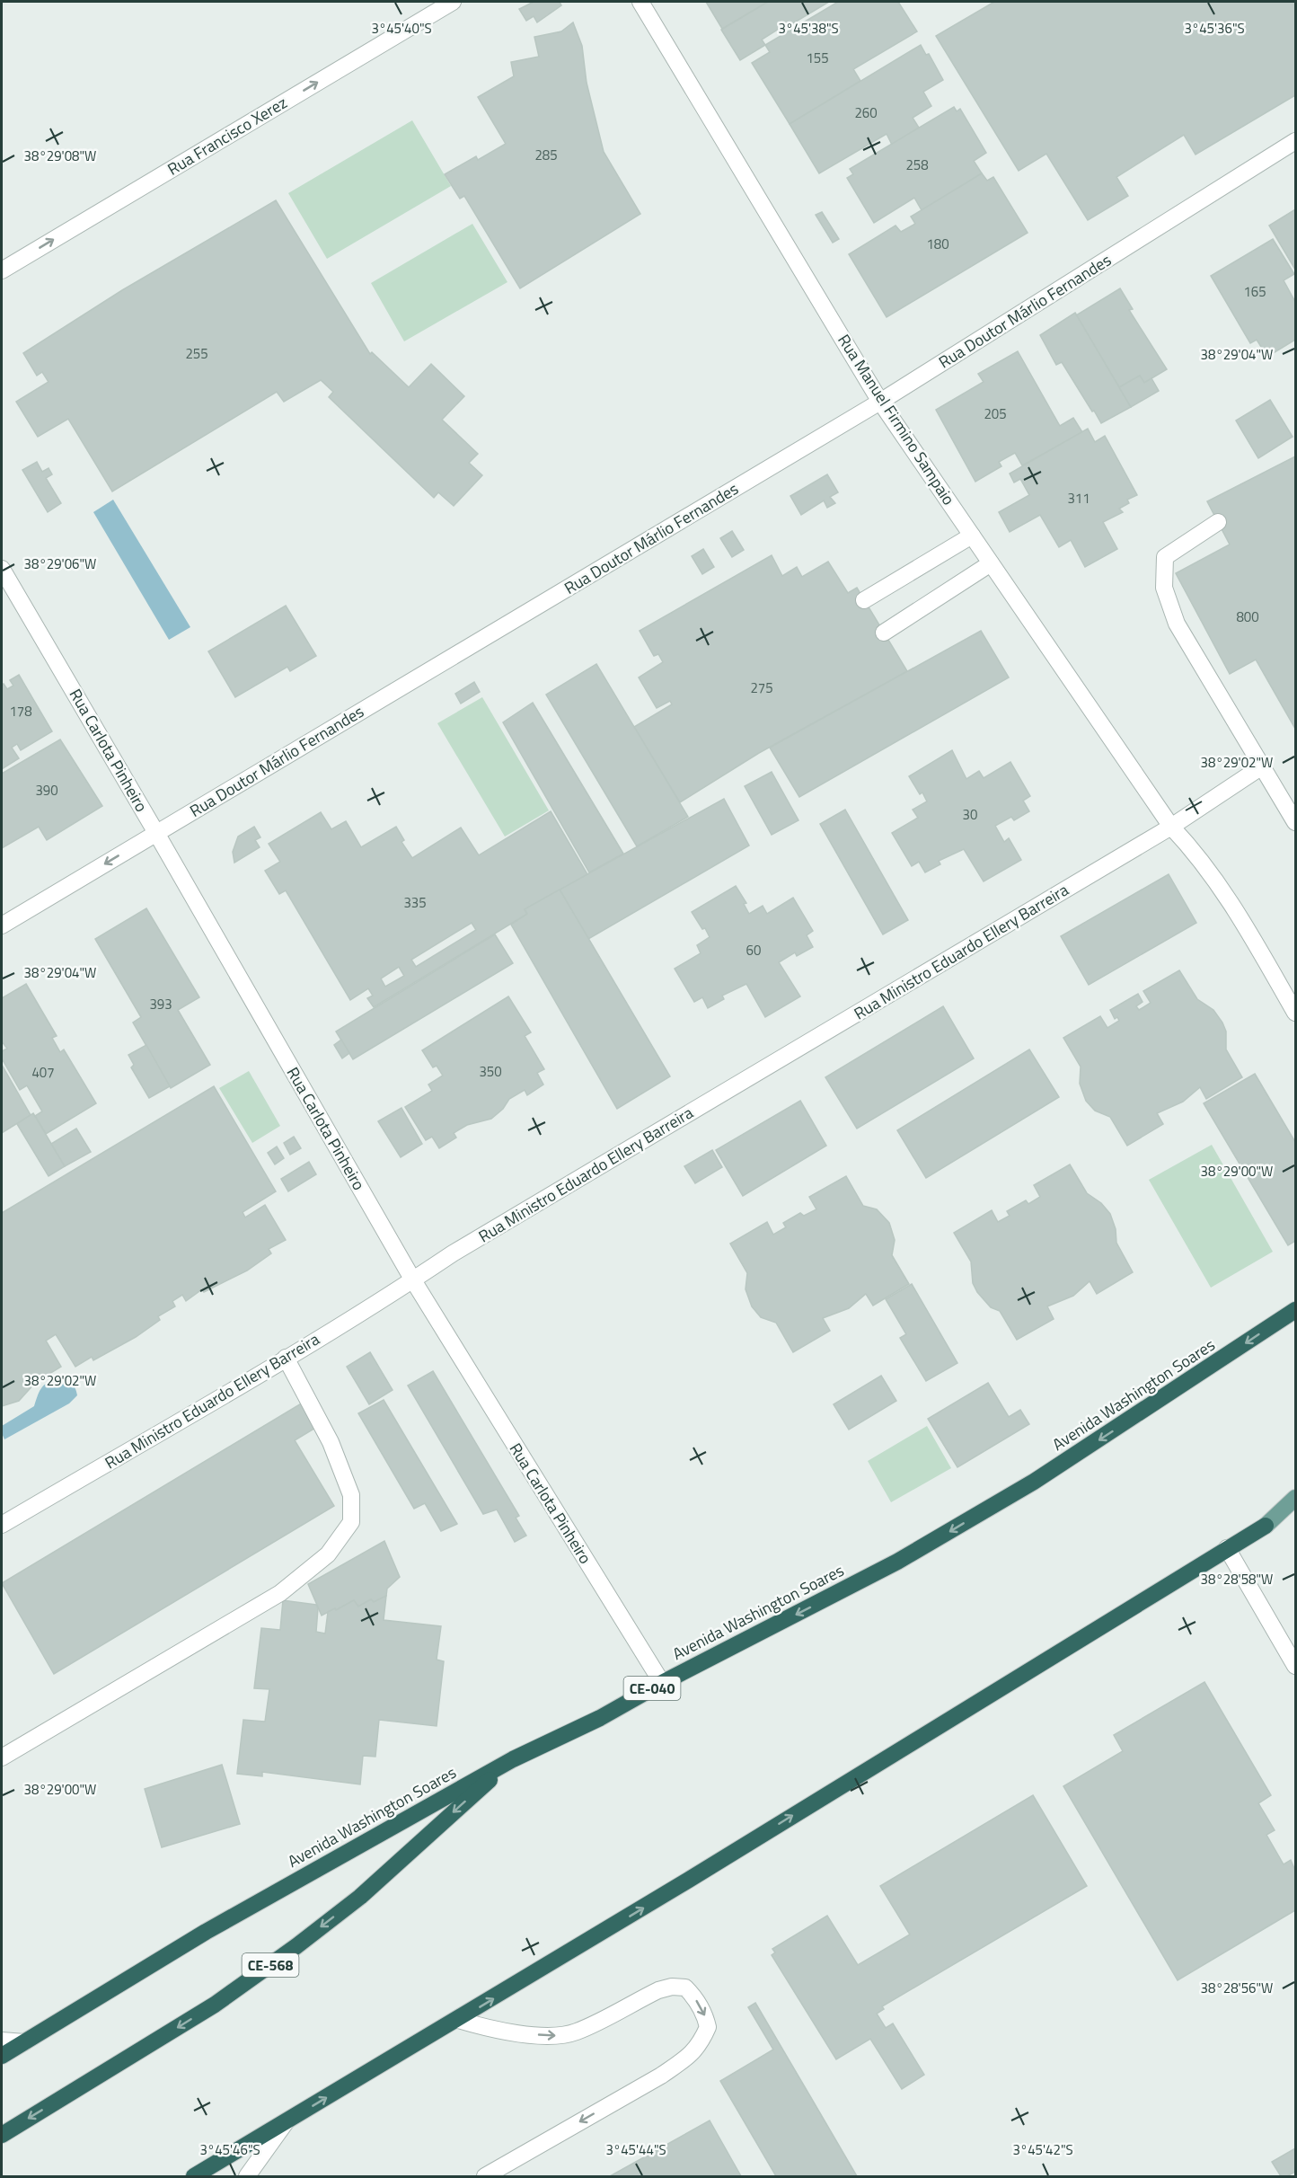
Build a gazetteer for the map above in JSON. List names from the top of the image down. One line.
{"streets":{"highway":["Avenida Washington Soares","CE-040","CE-568"],"street":["Rua Francisco Xerez","Rua Doutor Márlio Fernandes","Rua Manuel Firmino Sampaio","Rua Carlota Pinheiro","Rua Ministro Eduardo Ellery Barreira"]},"crossings":[["Rua Doutor Márlio Fernandes","Rua Manuel Firmino Sampaio"],["Rua Doutor Márlio Fernandes","Rua Carlota Pinheiro"],["Rua Manuel Firmino Sampaio","Rua Ministro Eduardo Ellery Barreira"],["Rua Carlota Pinheiro","Rua Ministro Eduardo Ellery Barreira"],["Rua Carlota Pinheiro","Avenida Washington Soares"],["Avenida Washington Soares","CE-568"]],"one_way":["Rua Francisco Xerez","Avenida Washington Soares"],"house_numbers":["155","260","285","258","180","165","255","205","311","800","275","178","390","30","335","60","393","350","407"],"coordinates":["3°45'36\"S","3°45'40\"S","3°45'38\"S","38°29'08\"W","38°29'04\"W","38°29'06\"W","38°29'02\"W","38°29'00\"W","38°28'58\"W","38°28'56\"W","3°45'46\"S","3°45'44\"S","3°45'42\"S"]}
